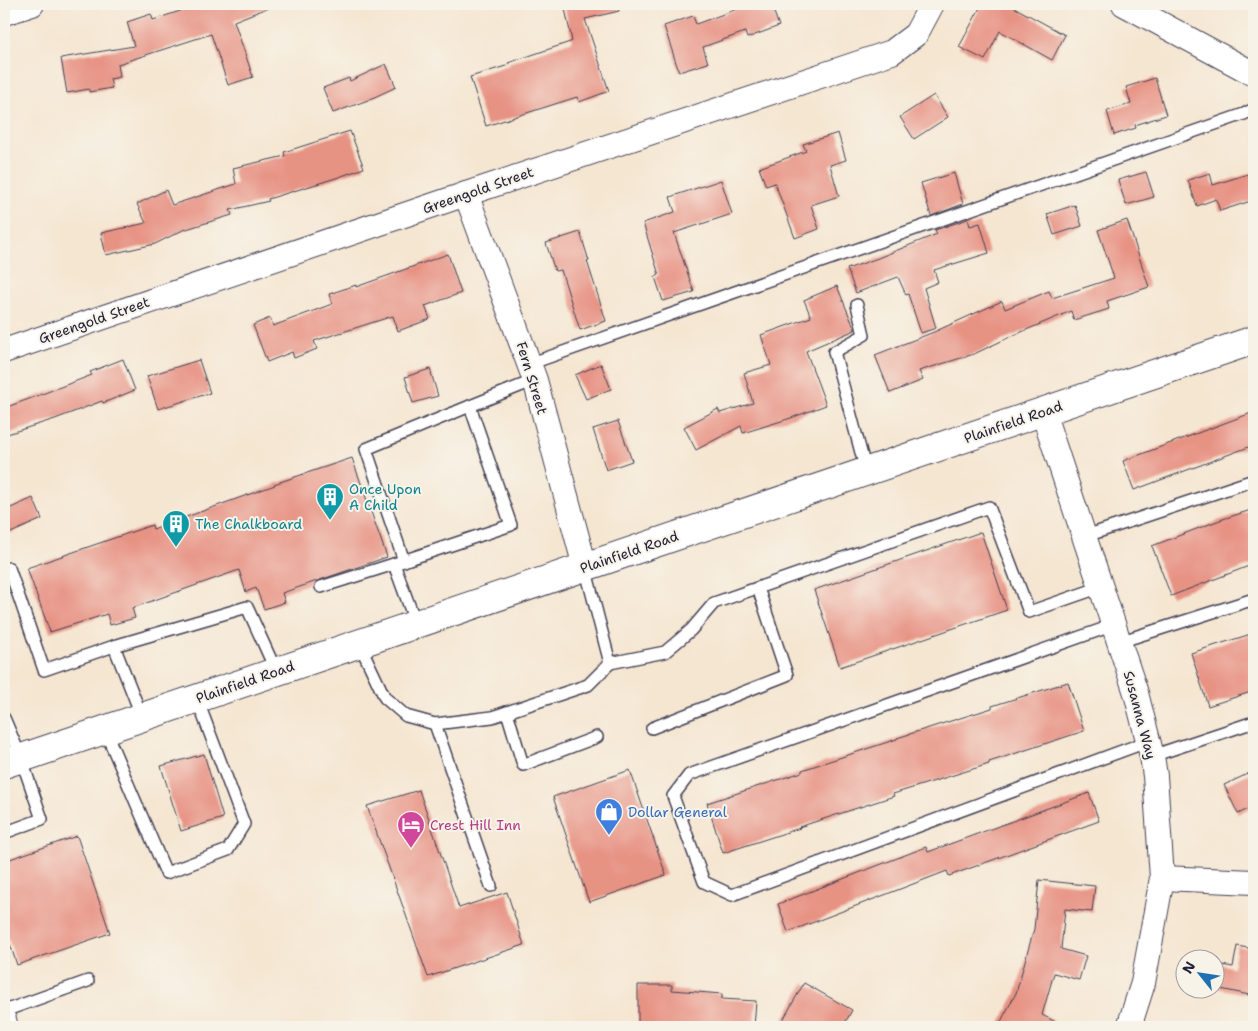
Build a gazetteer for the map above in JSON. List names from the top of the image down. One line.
{"streets":{"main road":["Plainfield Road"],"street":["Greengold Street","Fern Street","Susanna Way"]},"crossings":[["Greengold Street","Fern Street"],["Fern Street","Plainfield Road"],["Plainfield Road","Susanna Way"]],"places":{"building":["Once Upon A Child","The Chalkboard"],"shop":["Dollar General"],"hotel":["Crest Hill Inn"]},"north":"top left"}
